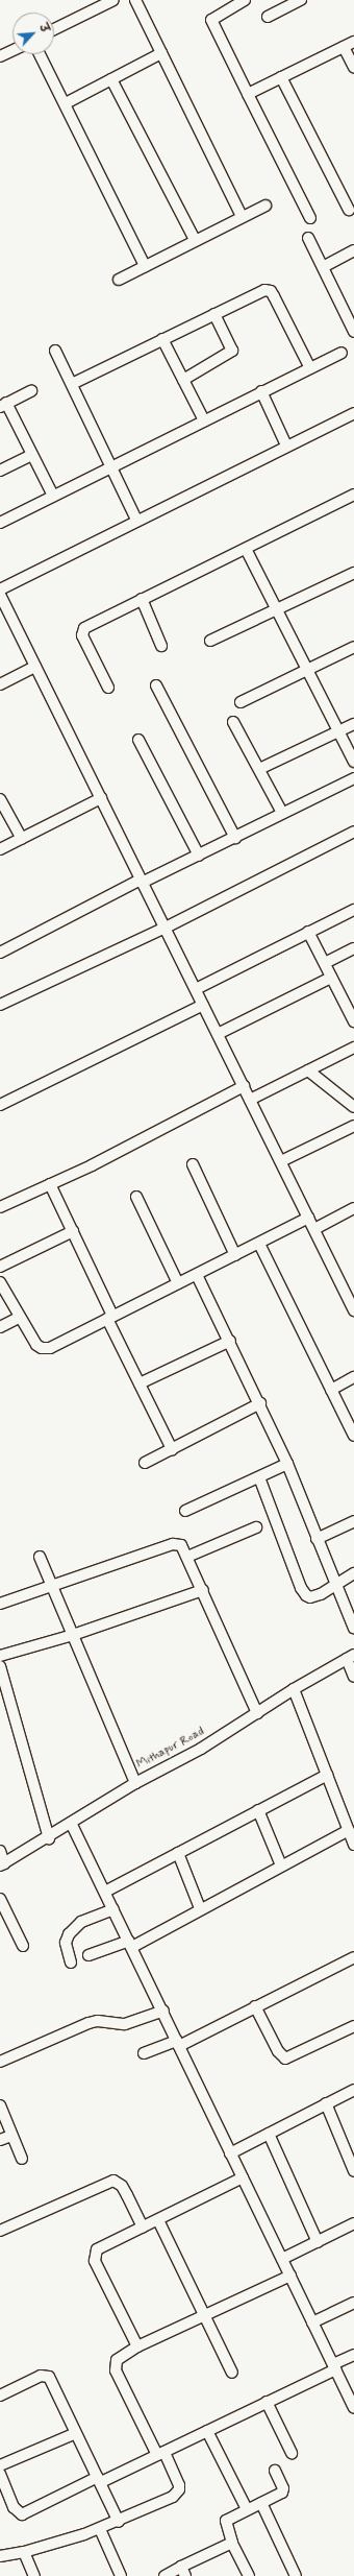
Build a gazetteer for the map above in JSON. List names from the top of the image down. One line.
{"streets":{"street":["Mithapur Road"]},"north":"top right"}
